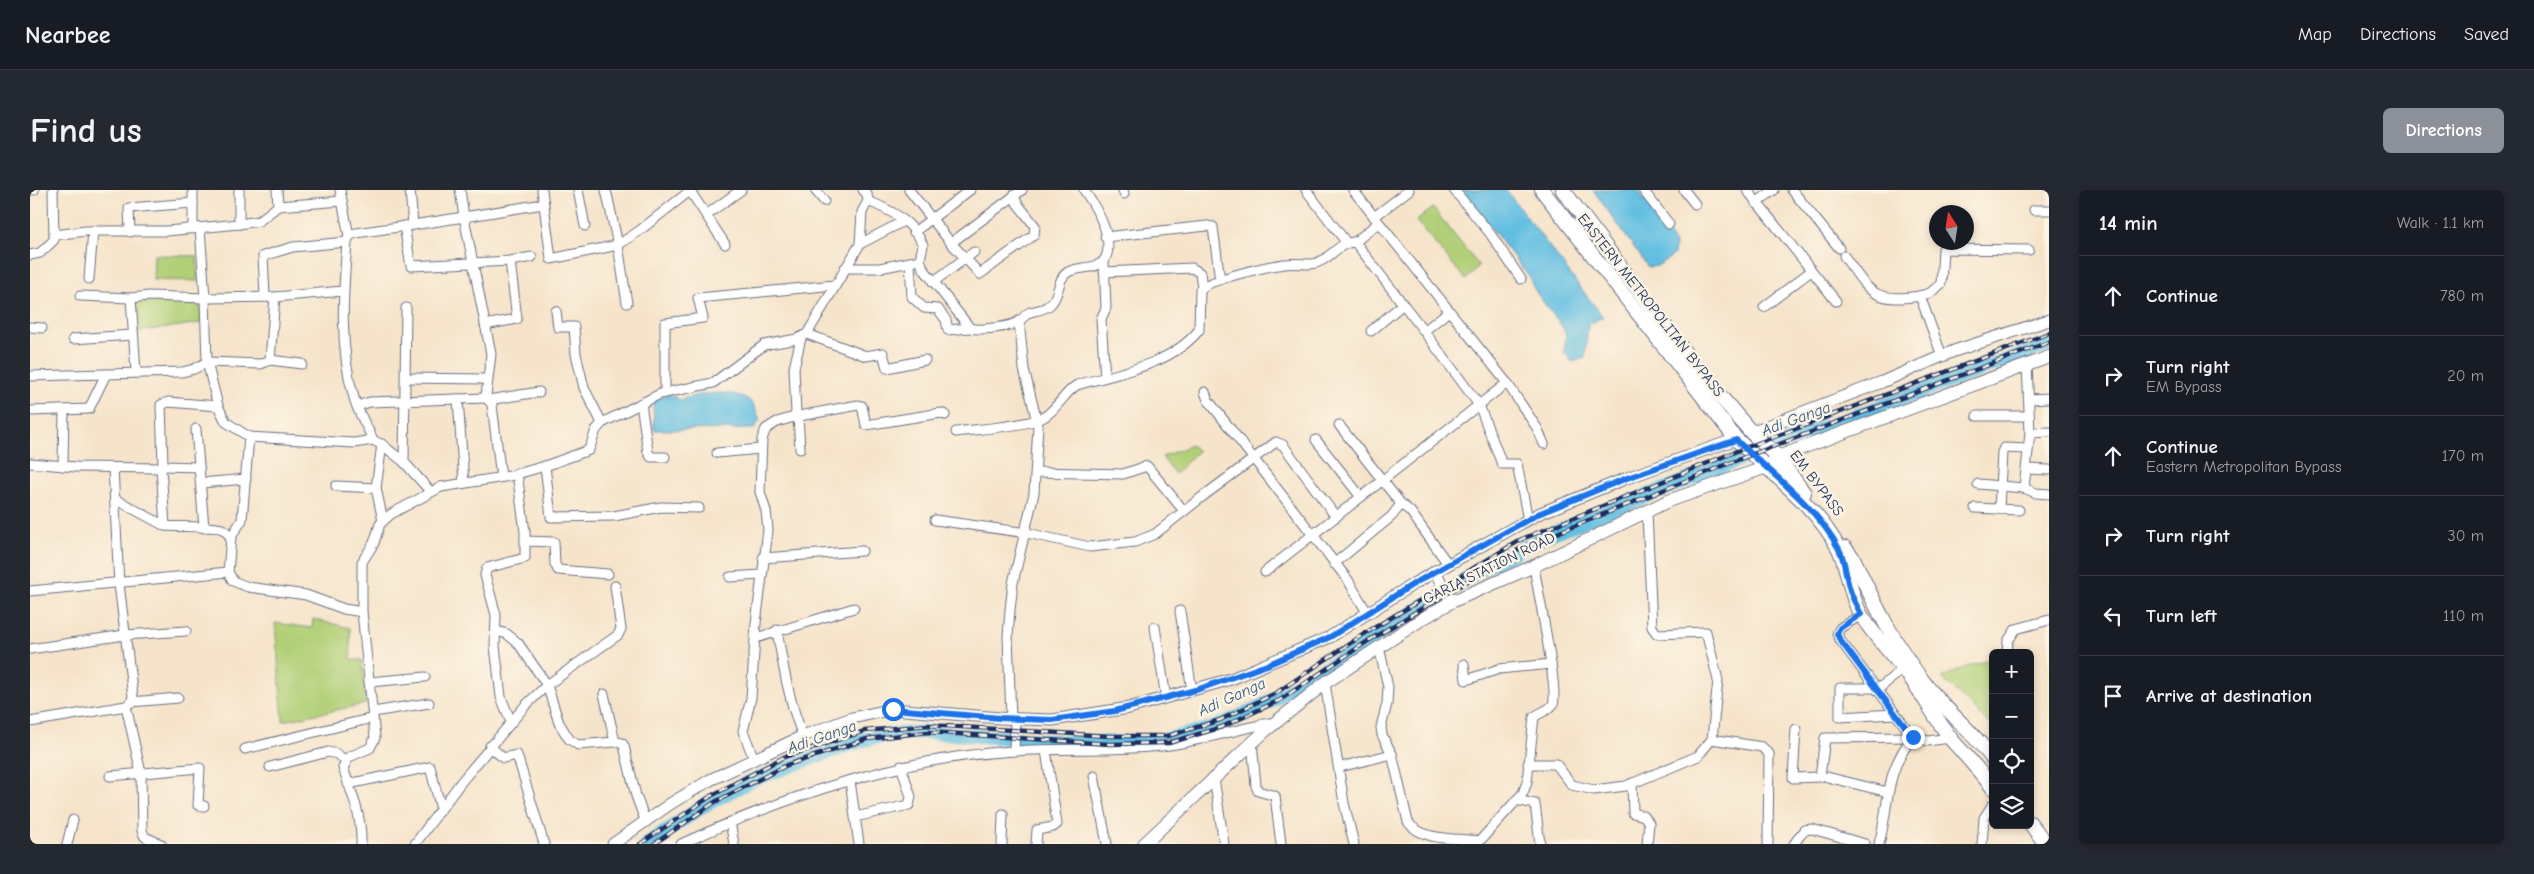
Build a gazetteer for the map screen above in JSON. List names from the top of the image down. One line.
{"streets":{"main road":["EASTERN METROPOLITAN BYPASS","EM BYPASS","GARIA STATION ROAD"]},"crossings":[["EM BYPASS","GARIA STATION ROAD"]],"water":["Adi Ganga"],"north":"top","page":{"header":"Nearbee","nav":["Map","Directions","Saved"],"buttons":"Directions","title":"Find us","heading":["14 min","Walk · 1.1 km"],"list":[["Continue","780 m"],["Turn right","EM Bypass","20 m"],["Continue","Eastern Metropolitan Bypass","170 m"],["Turn right","30 m"],["Turn left","110 m"],"Arrive at destination"],"map_buttons":["+","−"]}}
